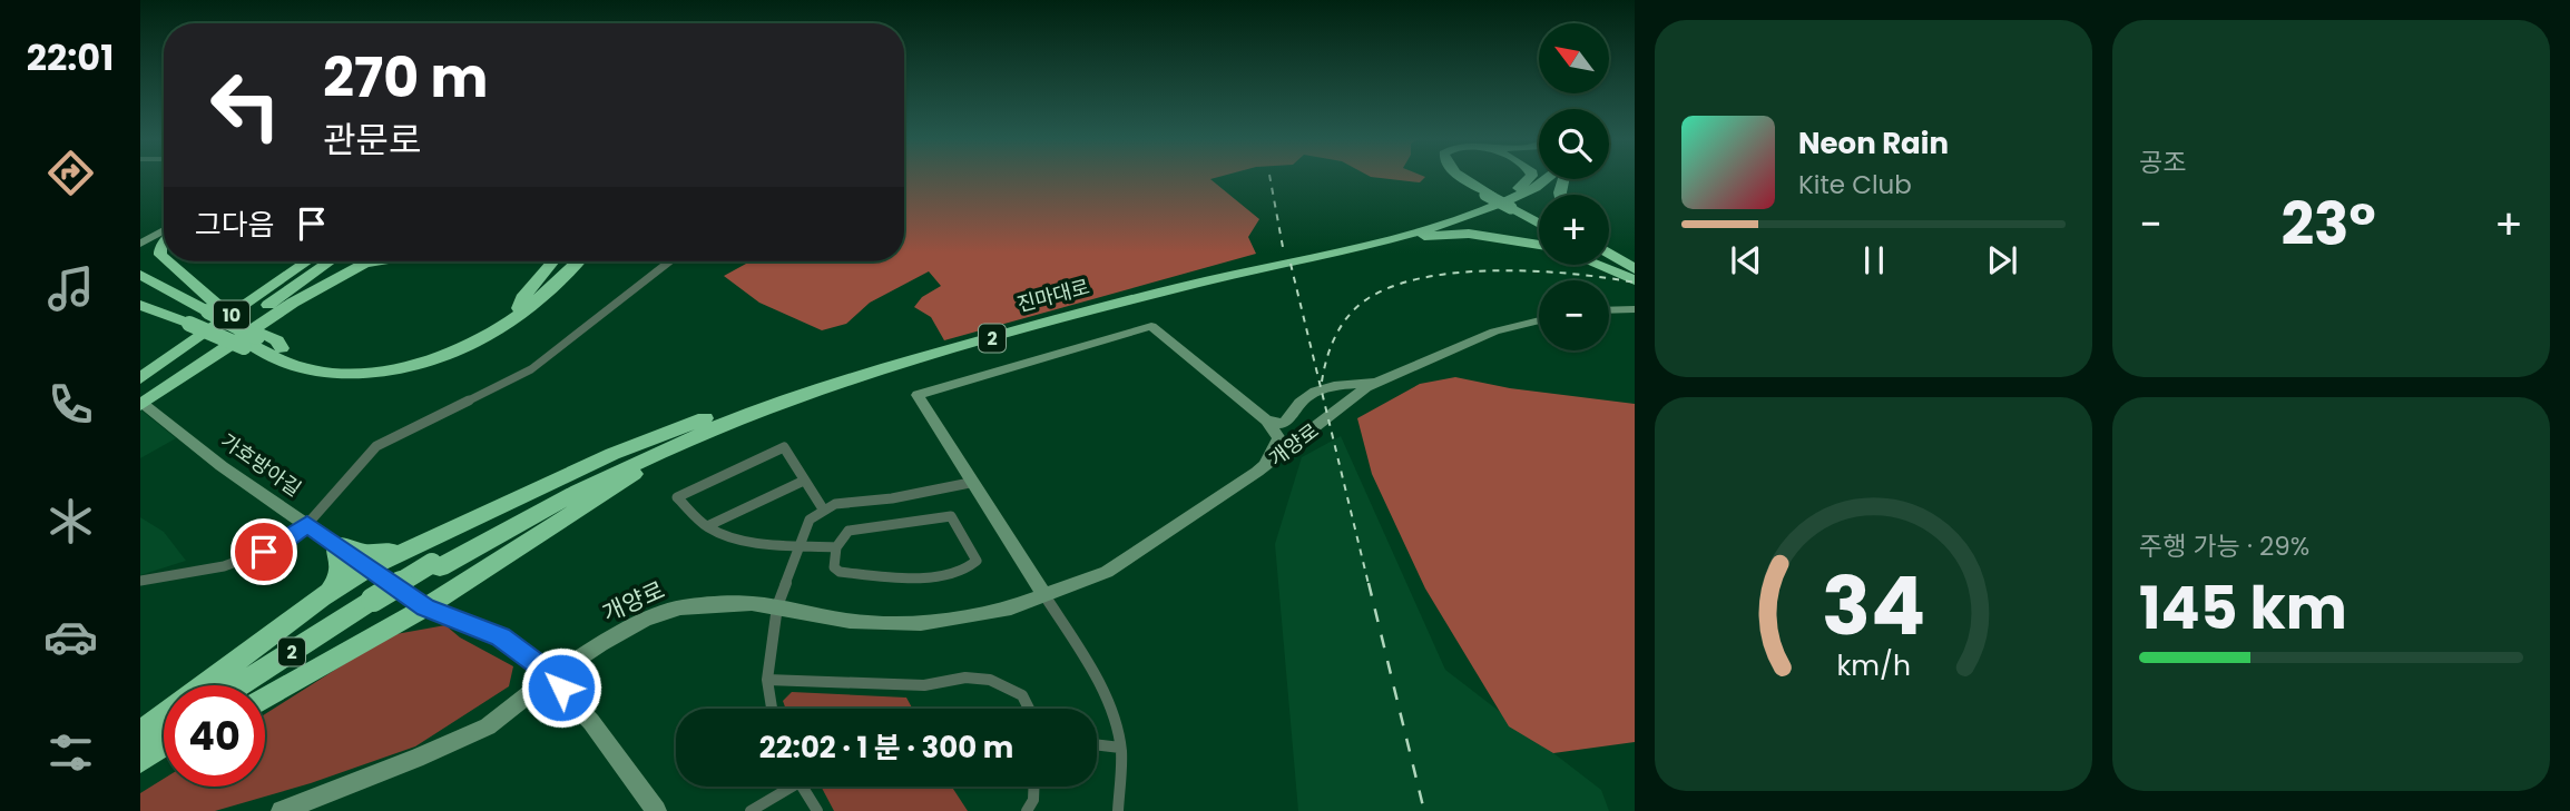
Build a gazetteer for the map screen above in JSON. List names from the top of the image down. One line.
{"streets":{"highway":["진마대로","10","2"],"street":["개양로","가호방아길"]},"crossings":[["진마대로","2"],["개양로","가호방아길"]],"north":"top left","page":{"tabs":"22:01","tile":["공조",["주행 가능 · 29%","145 km"]],"map_buttons":["+","−"],"turn":["270 m","관문로"],"song":["Neon Rain","Kite Club"],"then":"그다음","heat":["−","23°","+"],"limit":"40","trip":"22:02 · 1 분 · 300 m","gauge":["34","km/h"]}}
